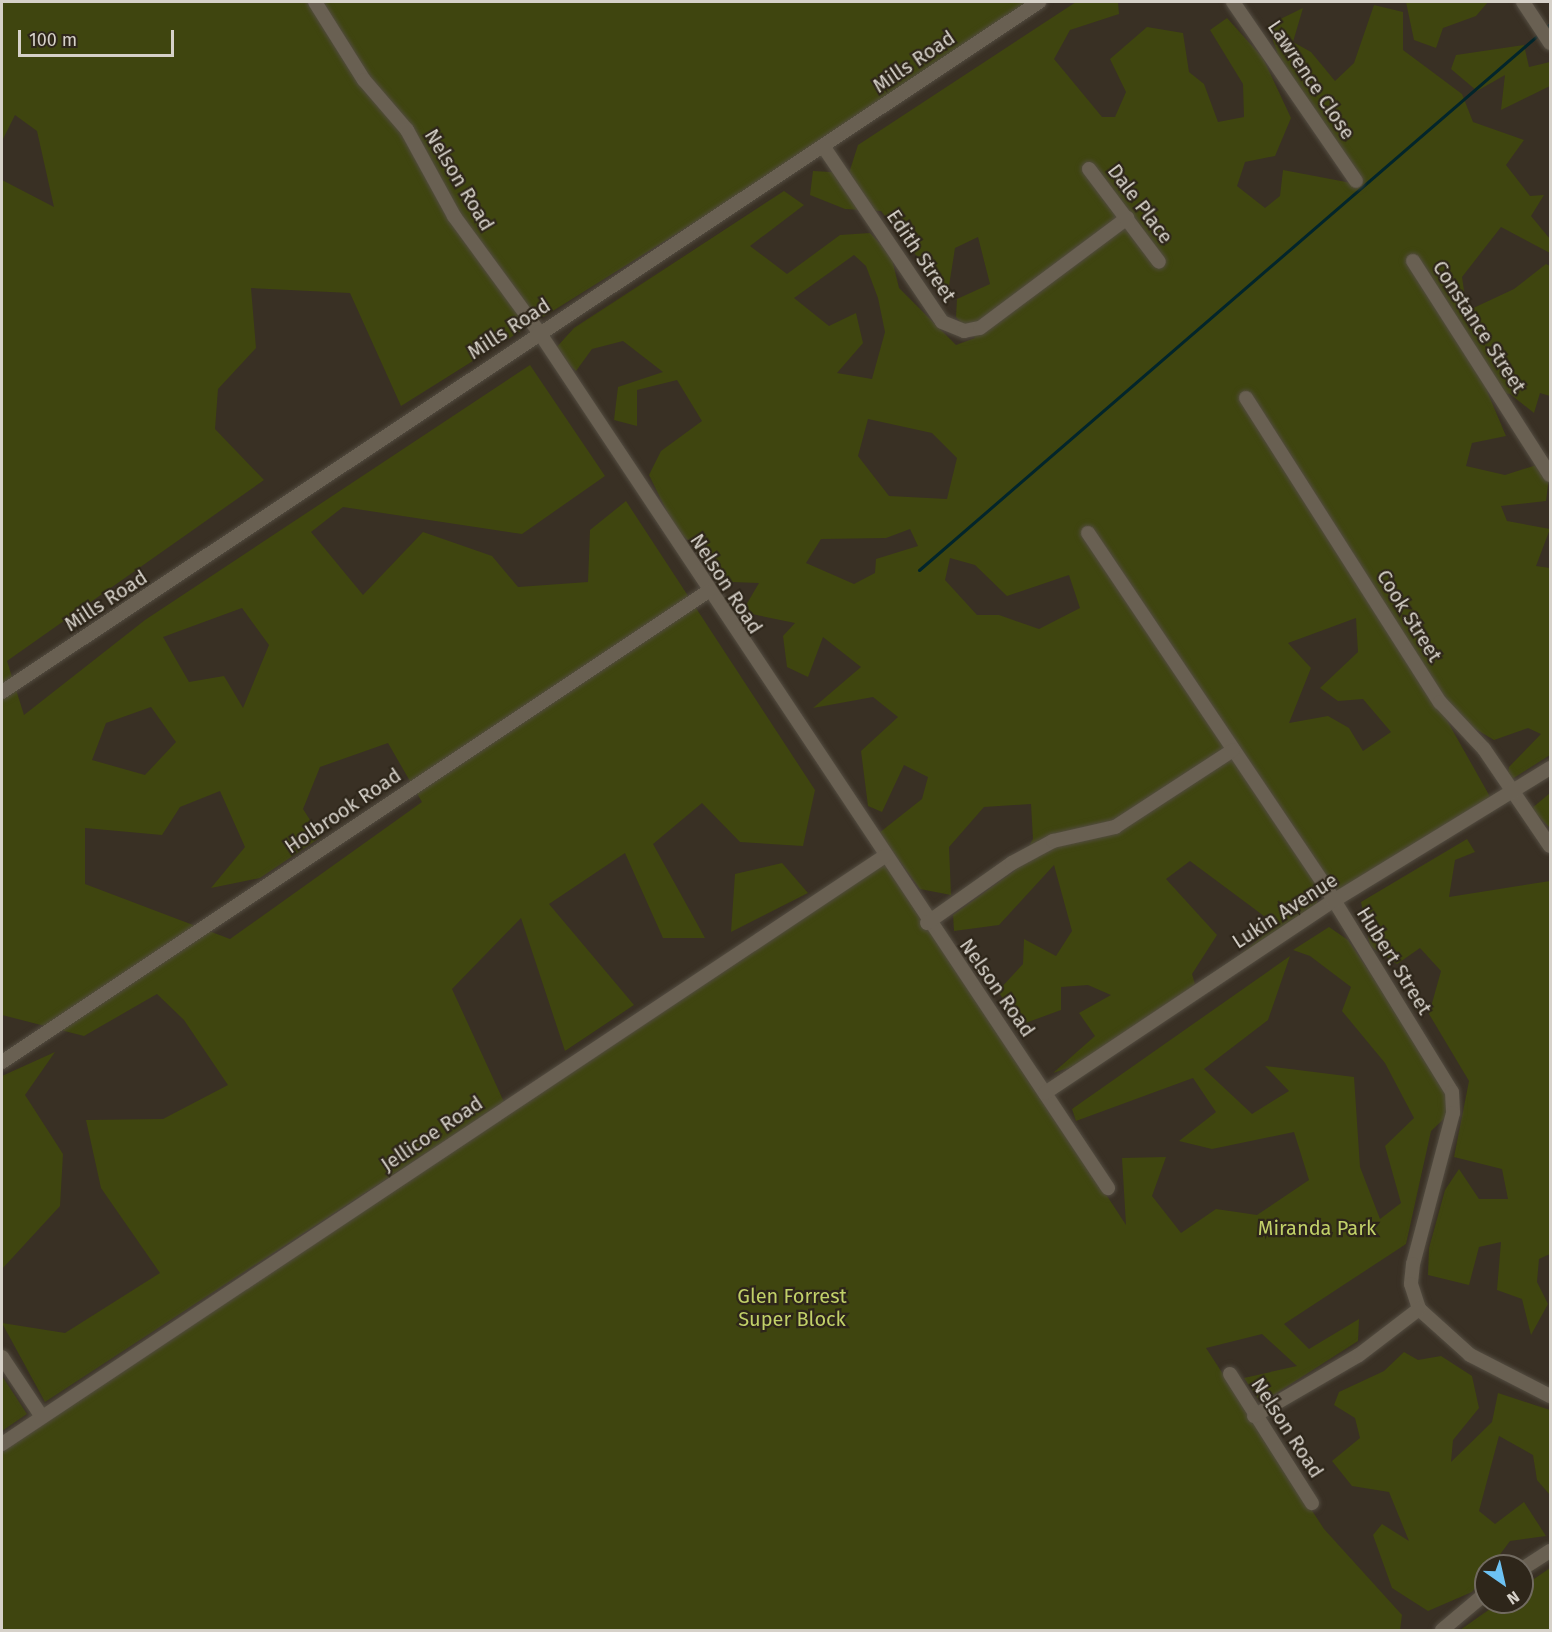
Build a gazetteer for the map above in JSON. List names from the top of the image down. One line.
{"streets":{"street":["Mills Road","Lawrence Close","Nelson Road","Dale Place","Edith Street","Constance Street","Cook Street","Holbrook Road","Lukin Avenue","Hubert Street","Jellicoe Road"]},"crossings":[["Mills Road","Nelson Road"],["Mills Road","Edith Street"],["Nelson Road","Holbrook Road"],["Nelson Road","Lukin Avenue"],["Nelson Road","Jellicoe Road"],["Dale Place","Edith Street"],["Cook Street","Lukin Avenue"],["Lukin Avenue","Hubert Street"]],"parks":["Miranda Park","Glen Forrest Super Block"],"scale_bar":"100 m","north":"bottom right"}
